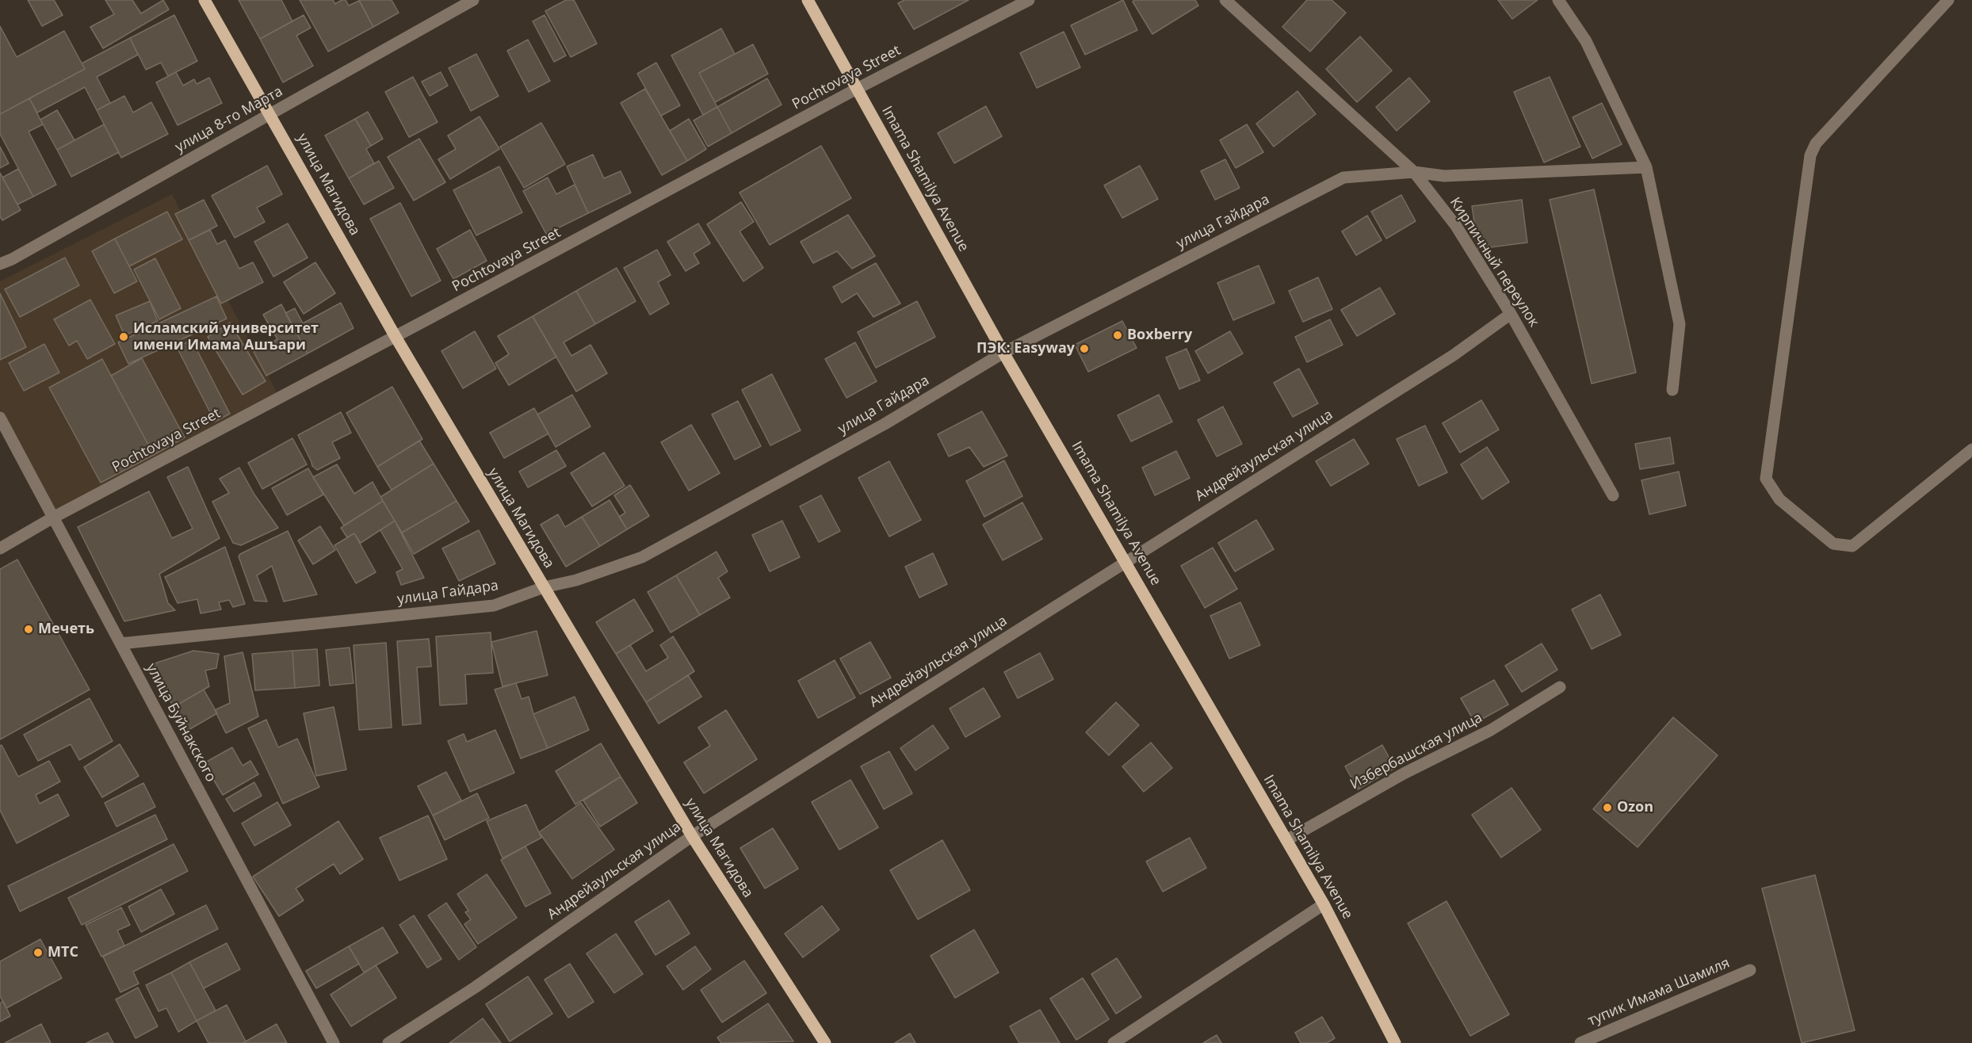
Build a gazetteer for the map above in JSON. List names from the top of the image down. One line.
{"streets":{"main road":["Imama Shamilya Avenue","улица Магидова"],"street":["Pochtovaya Street","улица 8-го Марта","улица Гайдара","Кирпичный переулок","Андрейаульская улица","улица Буйнакского","Избербашская улица","тупик Имама Шамиля"]},"crossings":[["Pochtovaya Street","Imama Shamilya Avenue"],["Pochtovaya Street","улица Магидова"],["Pochtovaya Street","улица Буйнакского"],["улица 8-го Марта","улица Магидова"],["Imama Shamilya Avenue","улица Гайдара"],["Imama Shamilya Avenue","Андрейаульская улица"],["Imama Shamilya Avenue","Избербашская улица"],["улица Магидова","улица Гайдара"],["улица Магидова","Андрейаульская улица"],["улица Гайдара","Кирпичный переулок"],["улица Гайдара","улица Буйнакского"],["Кирпичный переулок","Андрейаульская улица"]],"places":["Boxberry","Исламский университет имени Имама Ашъари","ПЭК: Easyway","Мечеть","Ozon","МТС"]}
